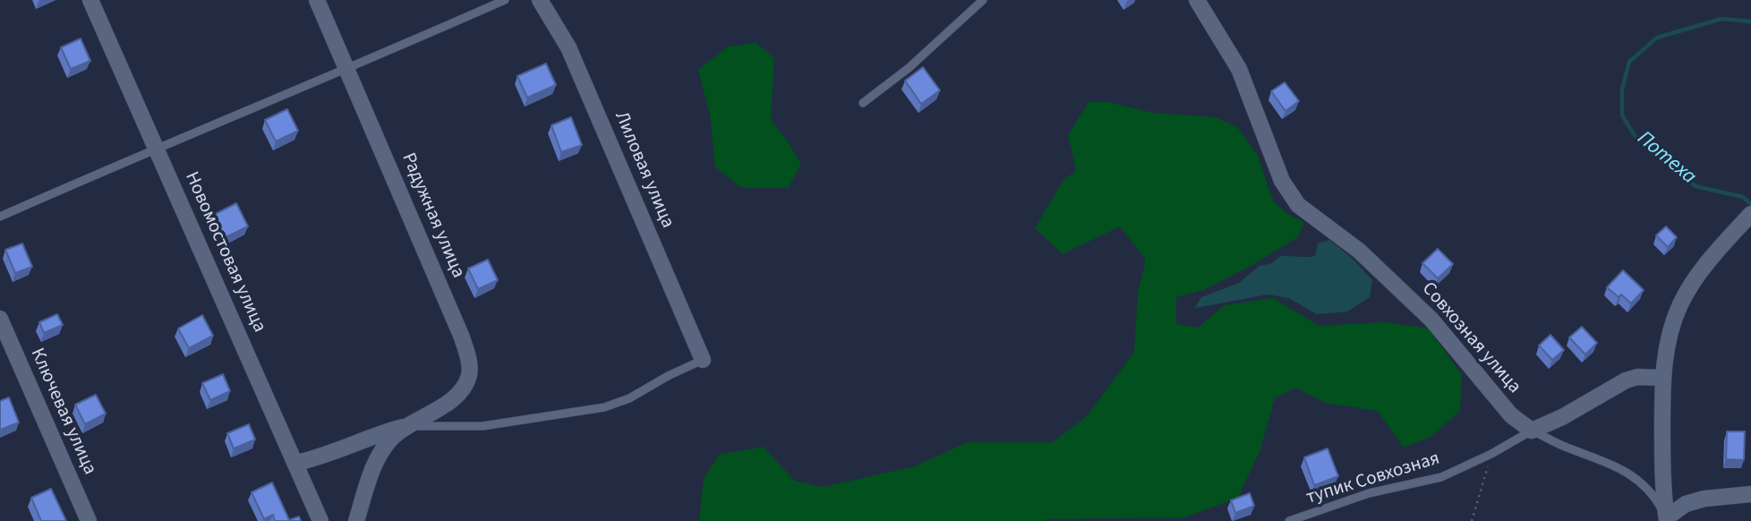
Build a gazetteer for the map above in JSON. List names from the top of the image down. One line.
{"streets":{"street":["Лиловая улица","Радужная улица","Новомостовая улица","Совхозная улица","Ключевая улица"],"lane":["тупик Совхозная"]},"crossings":[["Совхозная улица","тупик Совхозная"]],"water":["Потеха"]}
